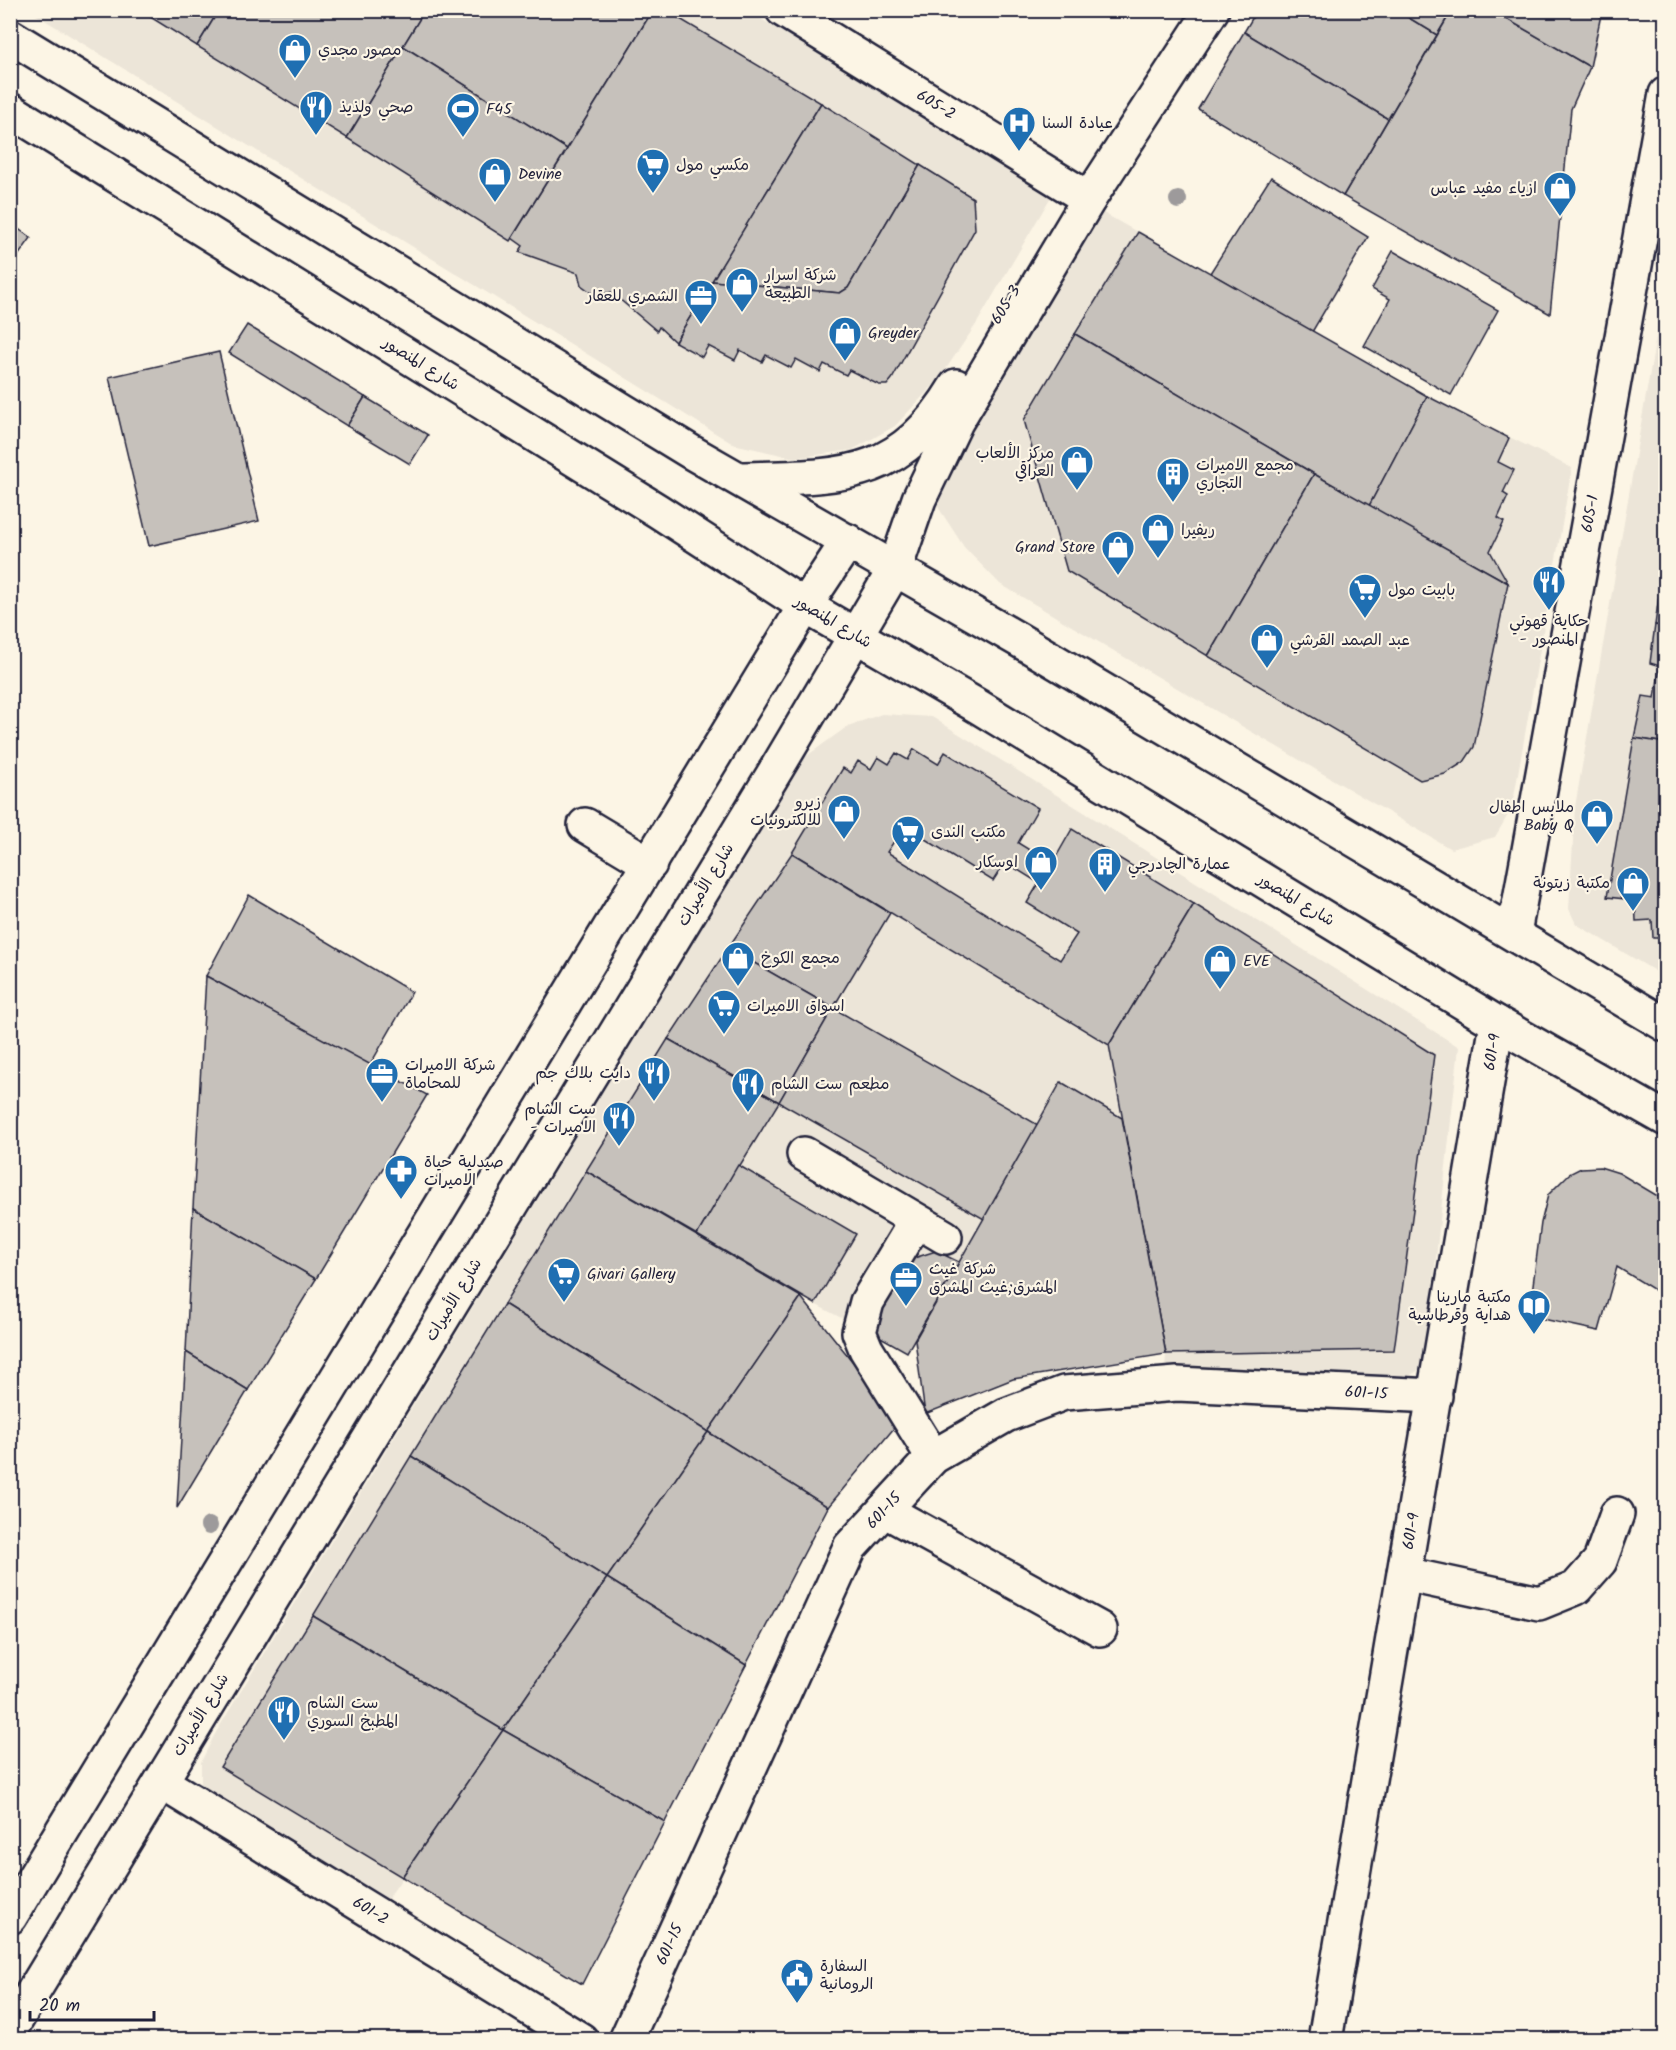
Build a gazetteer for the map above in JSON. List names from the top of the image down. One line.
{"streets":{"street":["605-2","605-3","شارع المنصور","605-1","شارع الأميرات","601-9","601-15","601-2"]},"crossings":[["605-2","605-3"],["605-3","شارع الأميرات"],["شارع المنصور","شارع الأميرات"],["شارع المنصور","601-9"],["شارع الأميرات","601-2"],["601-9","601-15"]],"places":{"shop":["مصور مجدي","Devine","ازياء مفيد عباس","شركة اسرار الطبيعة","Greyder","مركز الألعاب العراقي","ريفيرا","Grand Store","عبد الصمد القرشي","زيرو للالكترونيات","ملابس اطفال Baby Q","اوسكار","مكتبة زيتونة","مجمع الكوخ","EVE"],"restaurant":["صحي ولذيذ","حكاية قهوتي - المنصور","دايت بلاك جم","مطعم ست الشام","ست الشام - الاميرات","ست الشام المطبخ السوري"],"sports":["F45"],"hospital":["عيادة السنا"],"supermarket":["مكسي مول","بابيت مول","مكتب الندى","اسواق الاميرات","Givari Gallery"],"office":["الشمري للعقار","شركة الاميرات للمحاماة","شركة غيث المشرق;غيث المشرق"],"building":["مجمع الاميرات التجاري","عمارة الچادرجي"],"pharmacy":["صيدلية حياة الاميرات"],"library":["مكتبة مارينا هداية وقرطاسية"],"public building":["السفارة الرومانية"]},"scale_bar":"20 m"}
